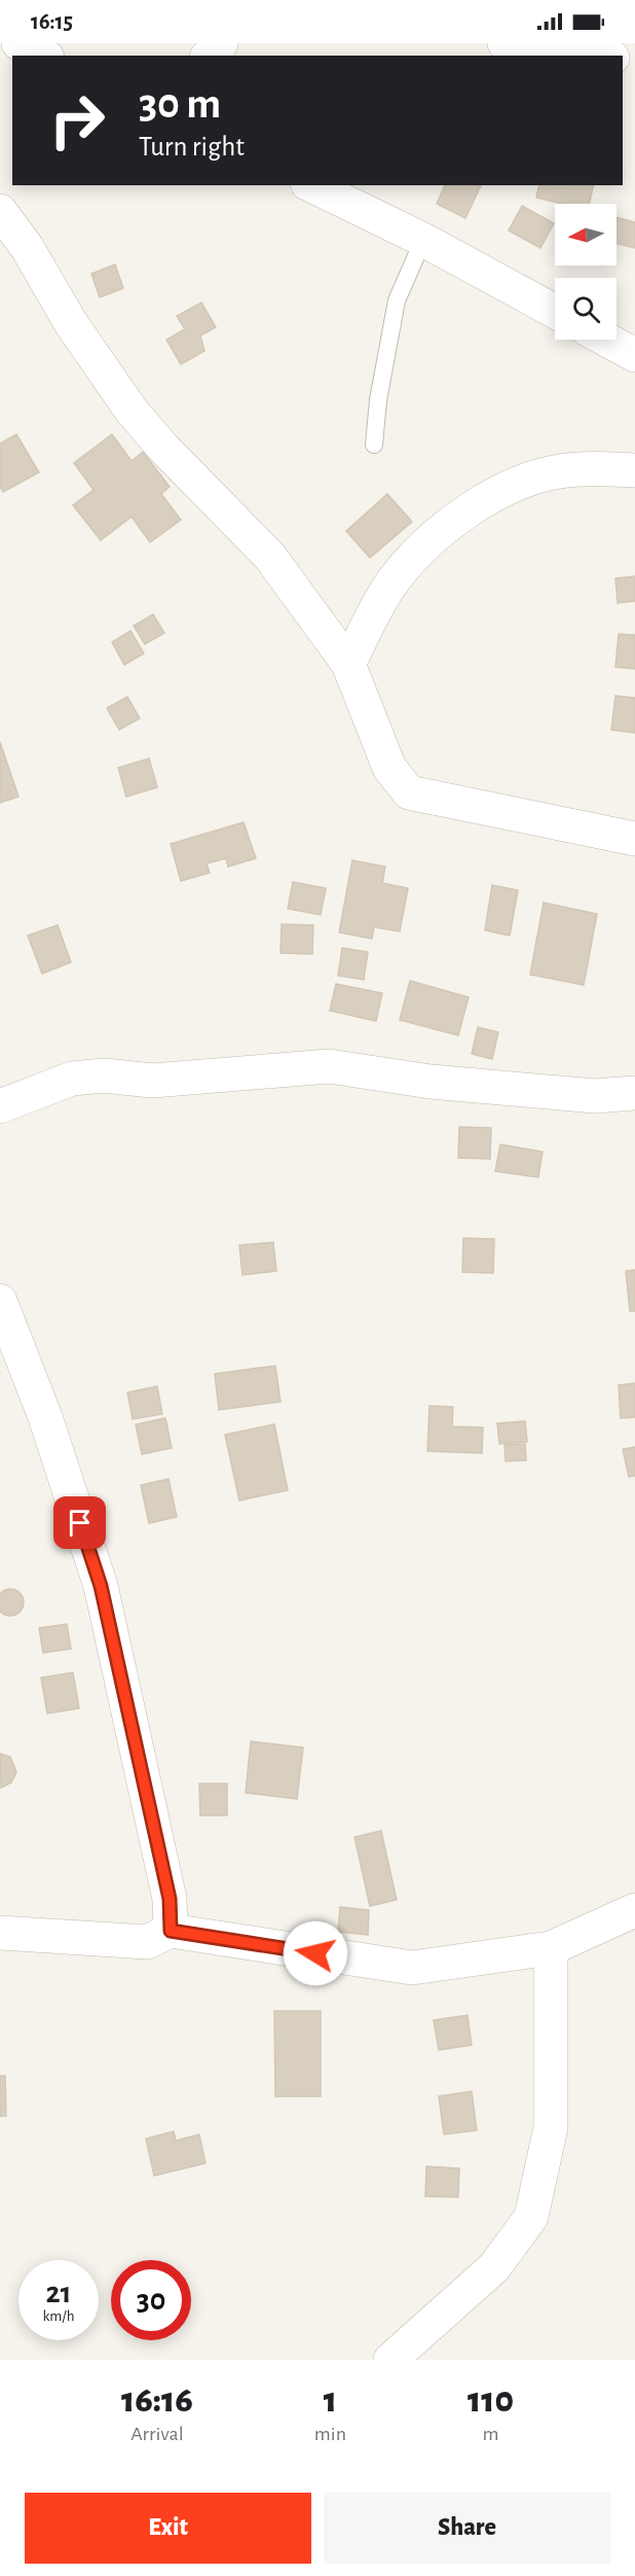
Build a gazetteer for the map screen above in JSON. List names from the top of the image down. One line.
{"north":"left","page":{"status":"16:15","turn":["30 m","Turn right"],"speed":"21 km/h","limit":"30","eta":["16:16","Arrival","1","min","110","m"],"buttons":["Exit","Share"]}}
